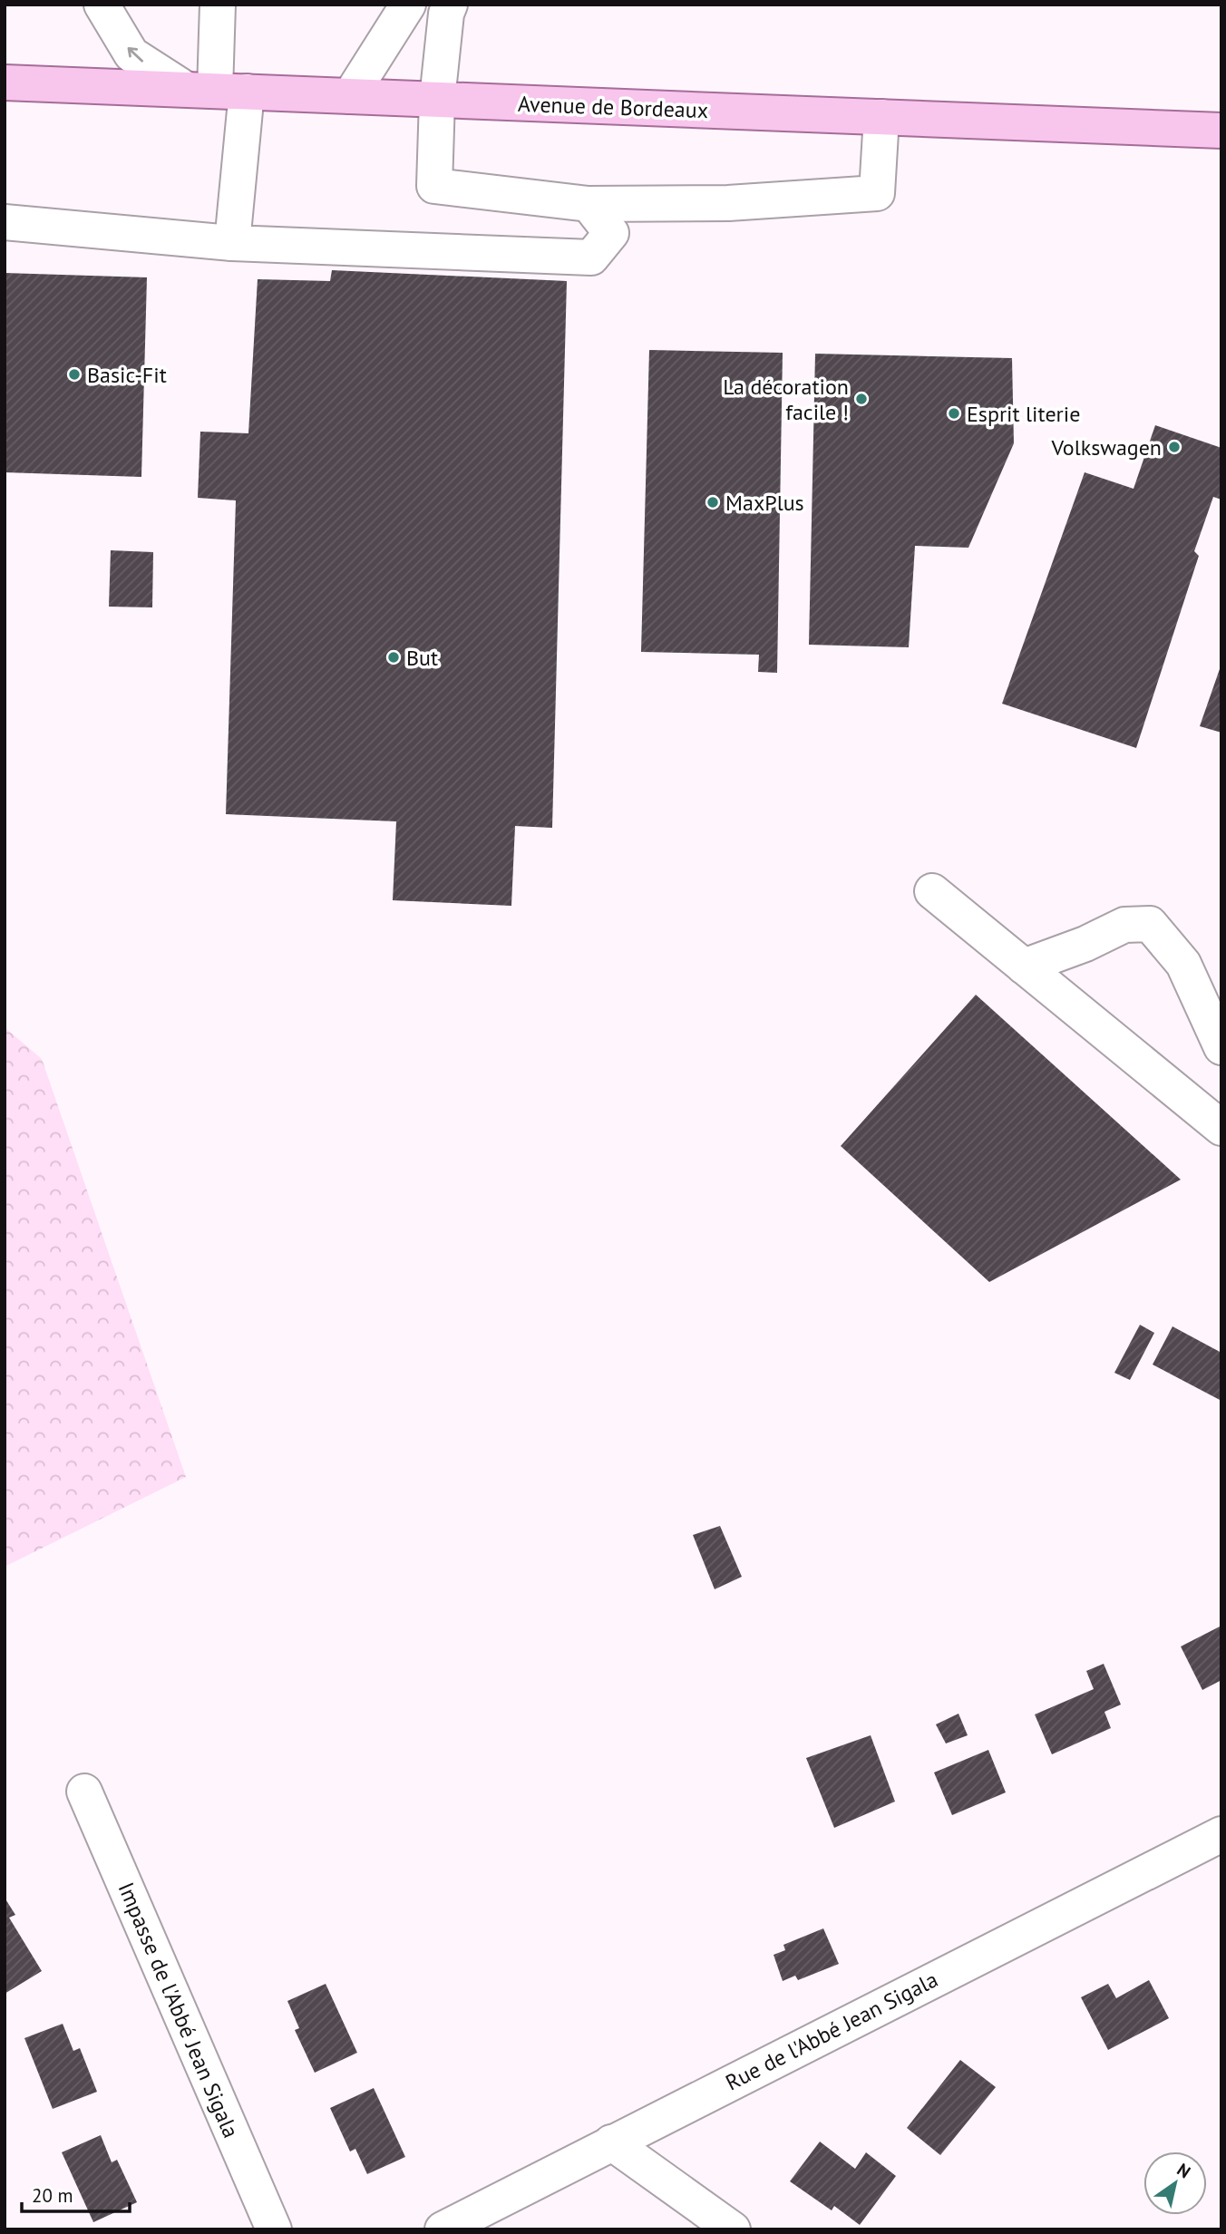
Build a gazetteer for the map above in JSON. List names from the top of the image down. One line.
{"streets":{"main road":["Avenue de Bordeaux"],"street":["Impasse de l'Abbé Jean Sigala","Rue de l'Abbé Jean Sigala"]},"places":["Basic-Fit","La décoration facile !","Esprit literie","Volkswagen","MaxPlus","But"],"scale_bar":"20 m","north":"top right"}
